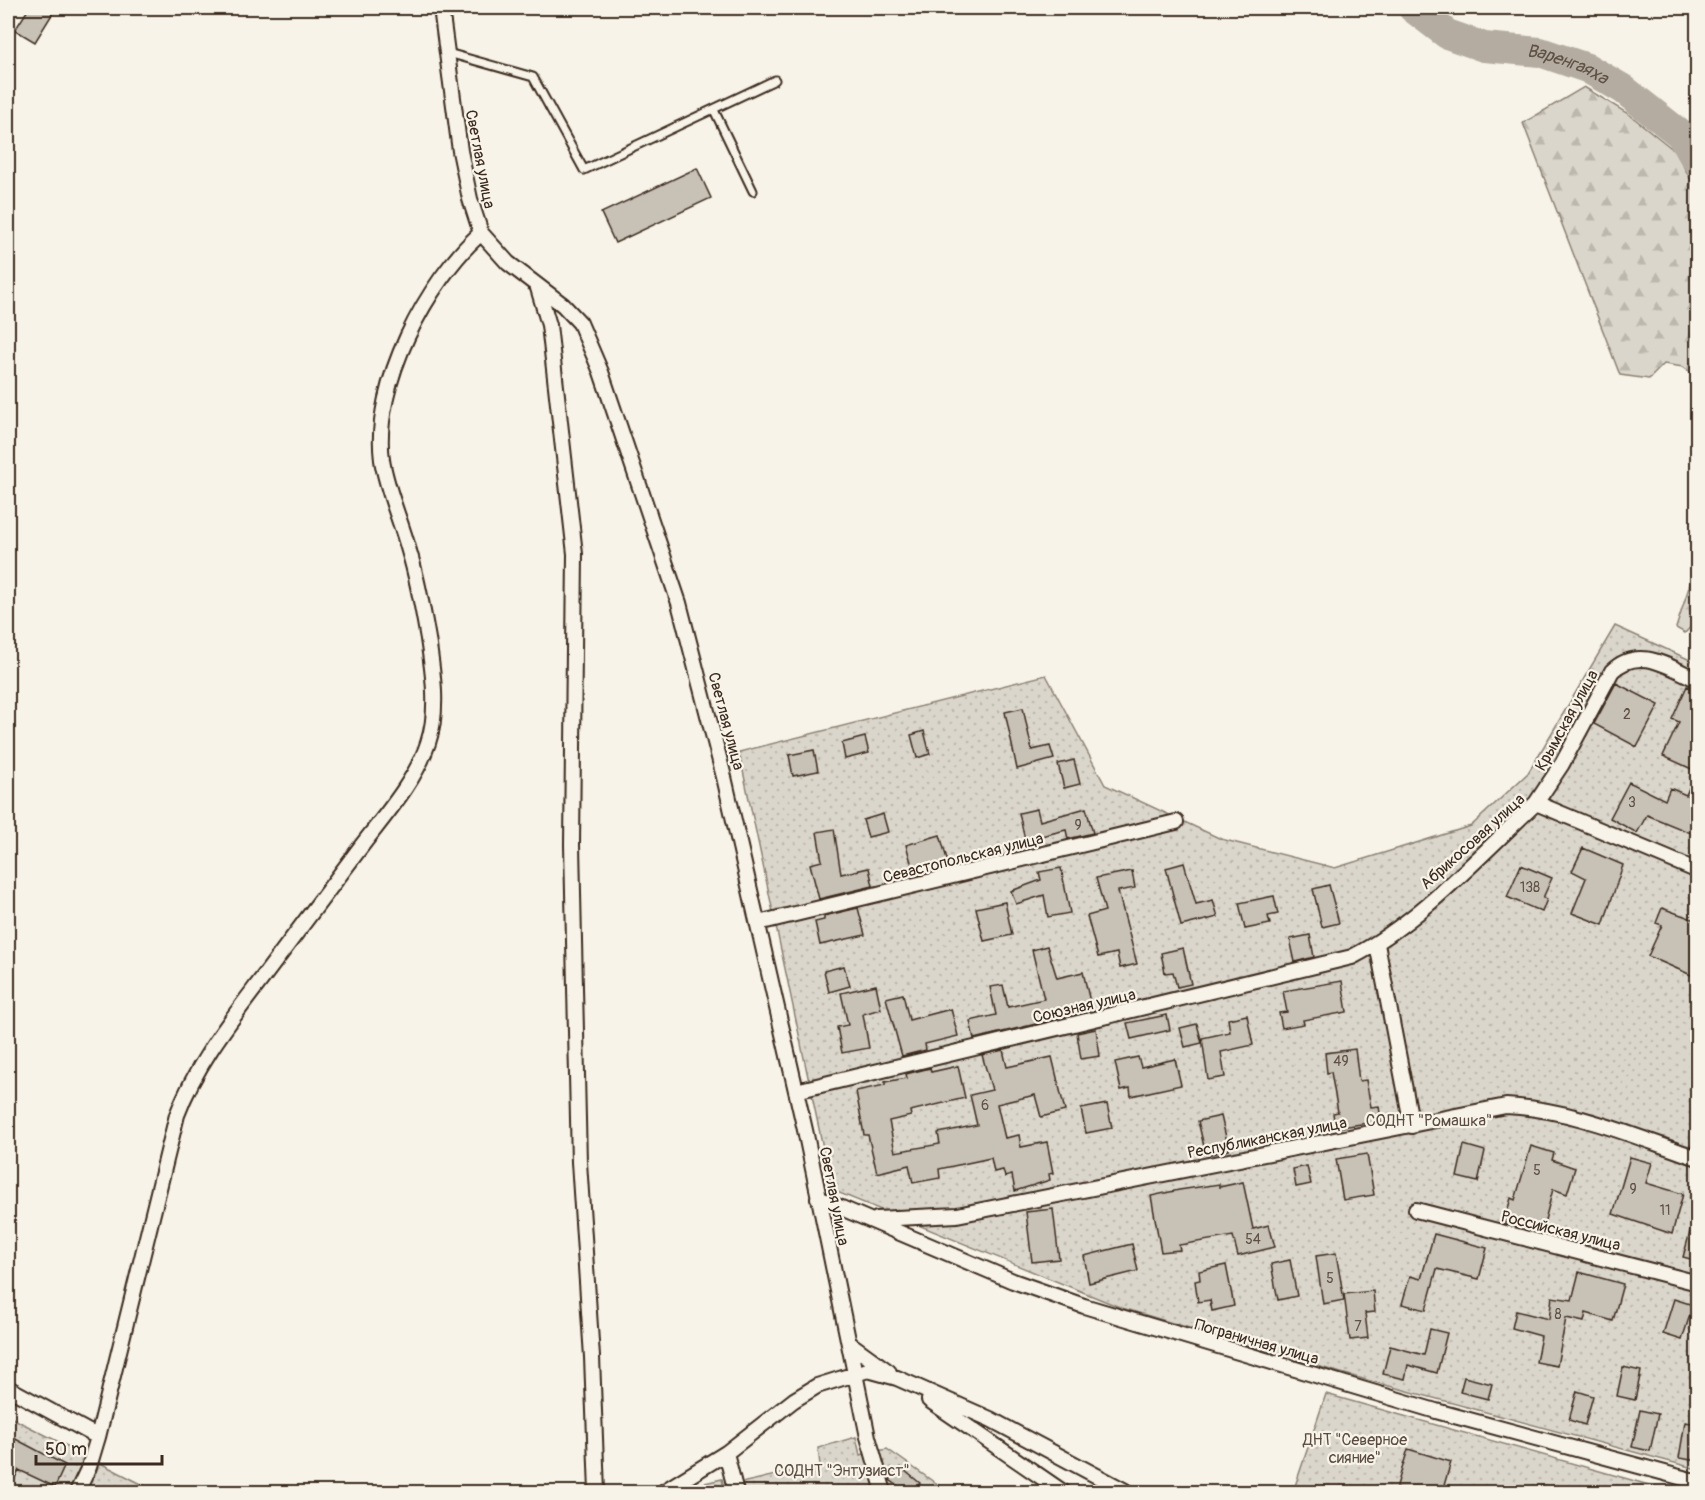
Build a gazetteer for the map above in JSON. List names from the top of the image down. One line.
{"streets":{"street":["Светлая улица","Крымская улица","Абрикосовая улица","Севастопольская улица","Союзная улица","Республиканская улица","Российская улица","Пограничная улица"]},"crossings":[["Светлая улица","Севастопольская улица"],["Светлая улица","Союзная улица"],["Светлая улица","Пограничная улица"],["Крымская улица","Абрикосовая улица"],["Абрикосовая улица","Союзная улица"],["Республиканская улица","Пограничная улица"]],"water":["Варенгаяха"],"parks":["СОДНТ \"Ромашка\"","ДНТ \"Северное сияние\"","СОДНТ \"Энтузиаст\""],"house_numbers":["2","3","9","138","49","6","5","9","11","54","5","8","7"],"scale_bar":"50 m"}
